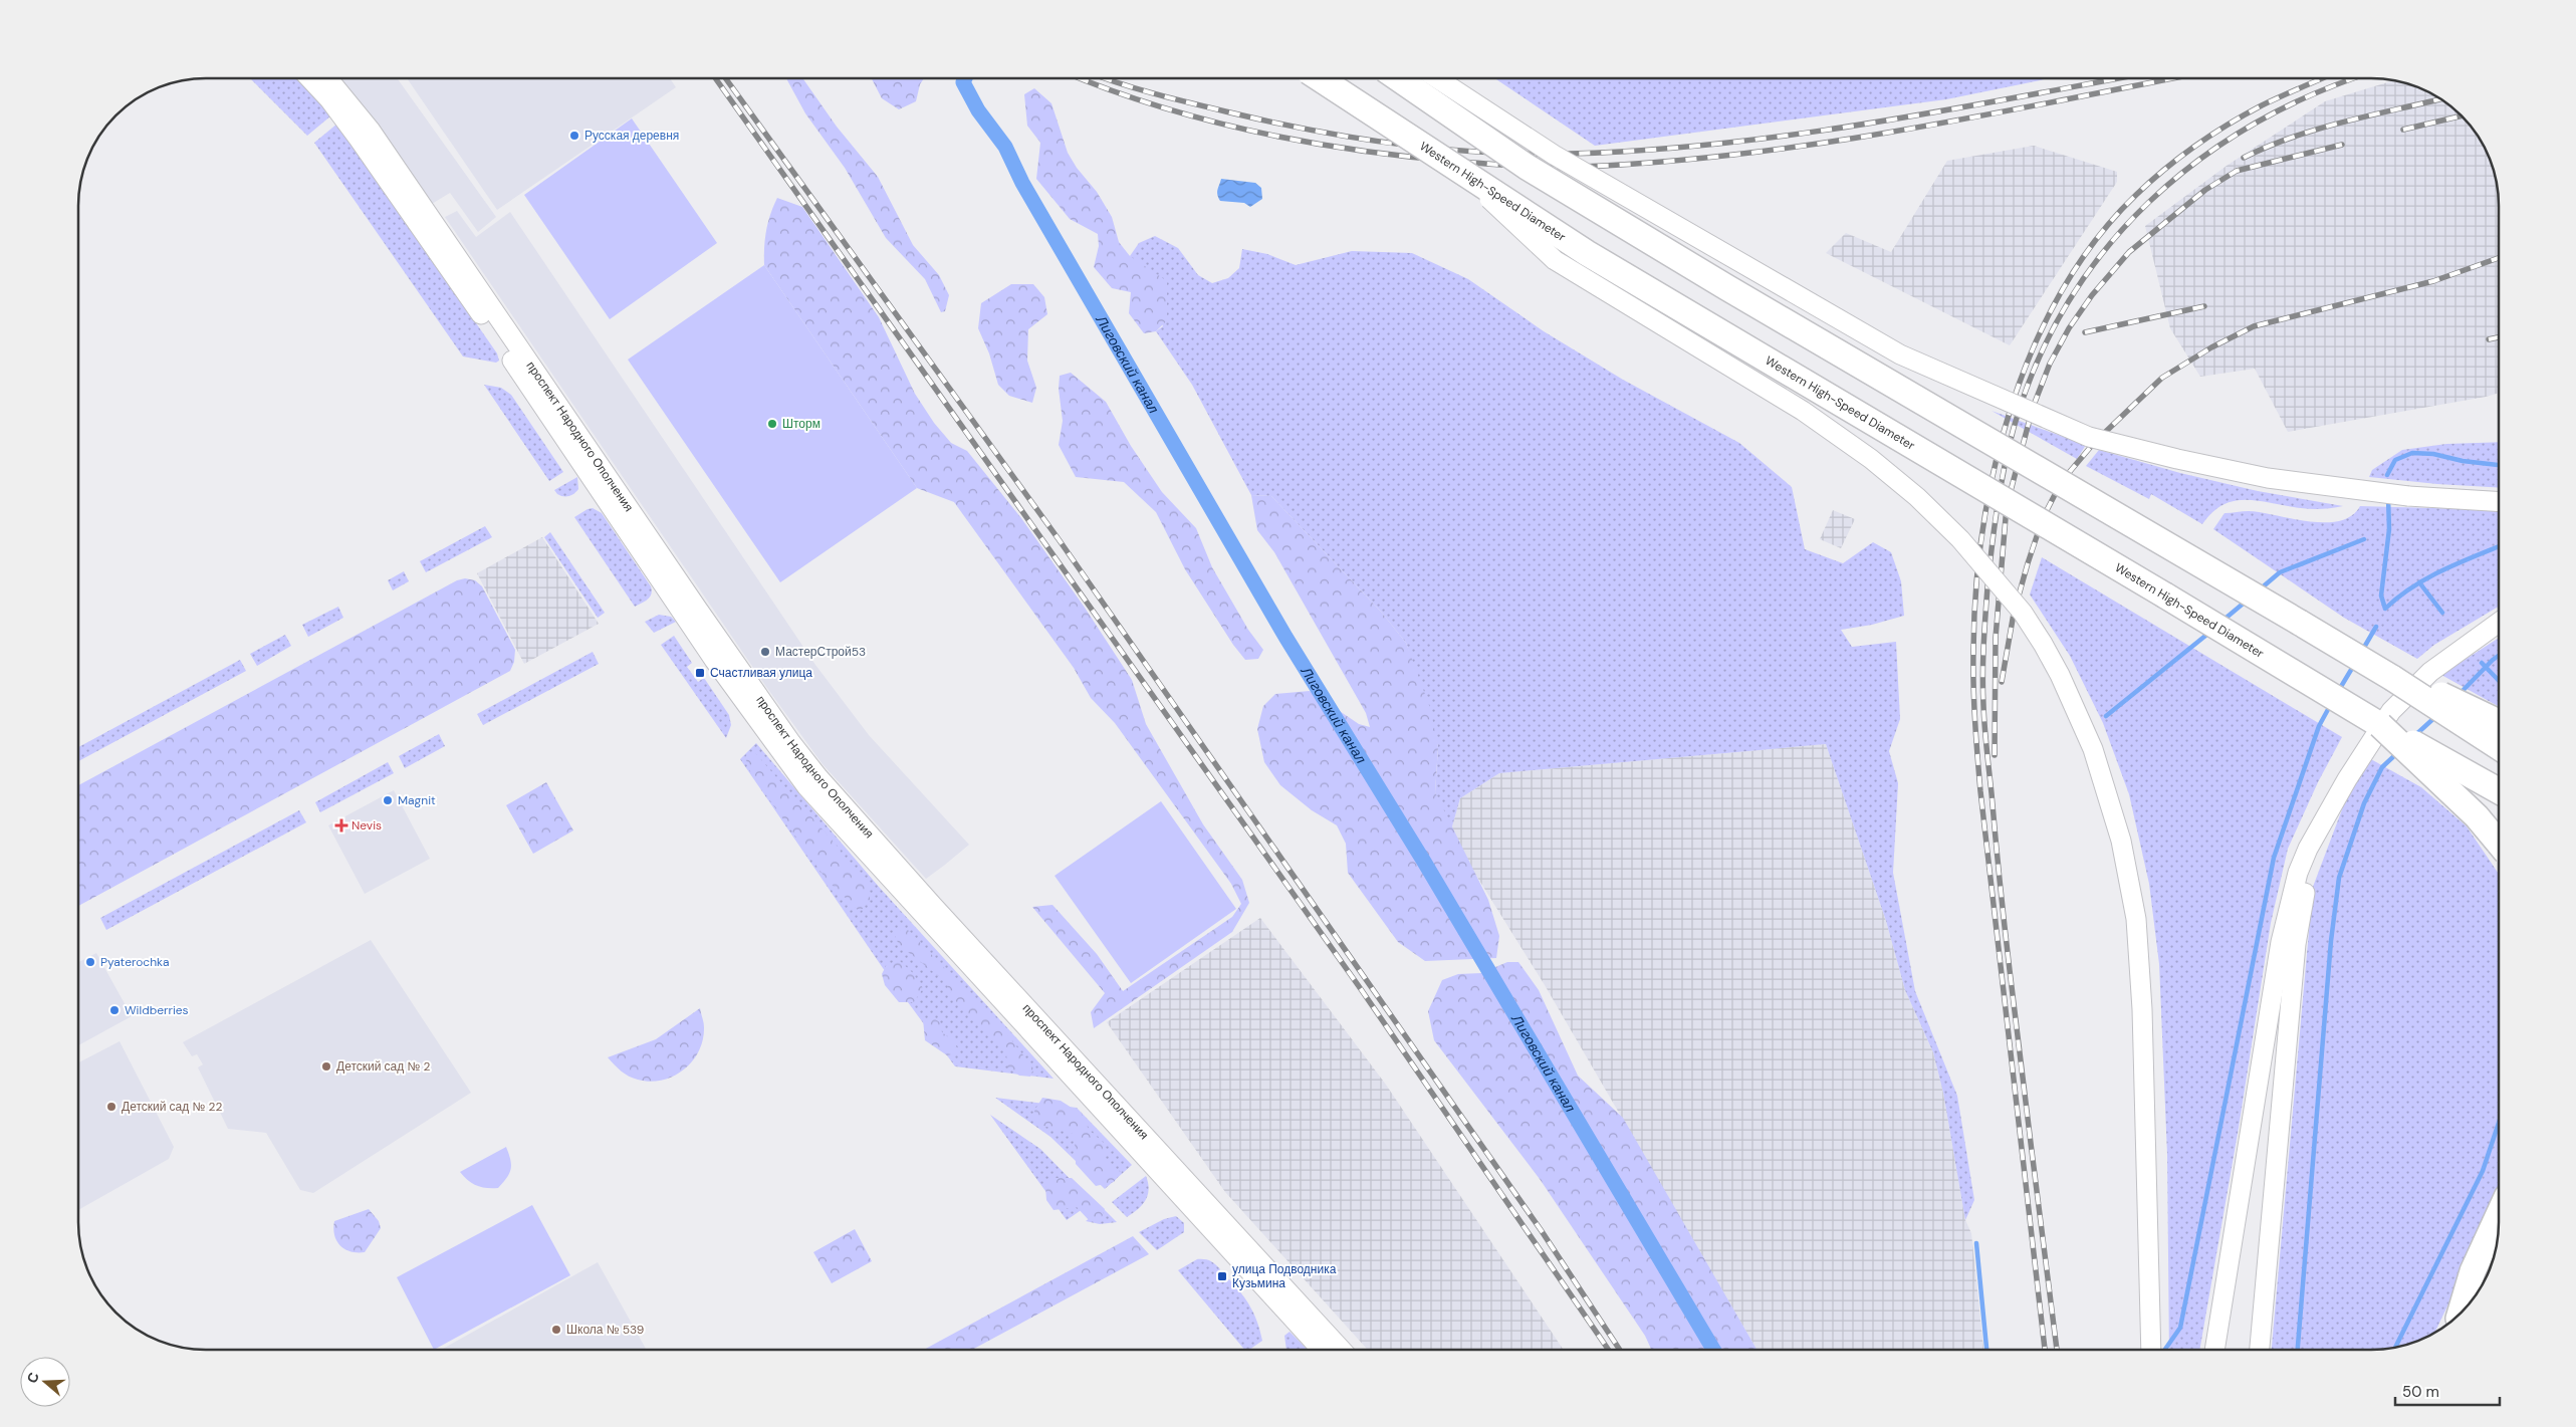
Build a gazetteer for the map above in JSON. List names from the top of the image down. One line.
{"streets":{"highway":["Western High-Speed Diameter"],"main road":["проспект Народного Ополчения"]},"water":["Лиговский канал"],"places":{"other":["Русская деревня","Шторм","МастерСтрой53","Magnit","Pyaterochka","Wildberries","Детский сад № 2","Детский сад № 22","Школа № 539"],"transit":["Счастливая улица","улица Подводника Кузьмина"],"health":["Nevis"]},"scale_bar":"50 m","north":"left"}
